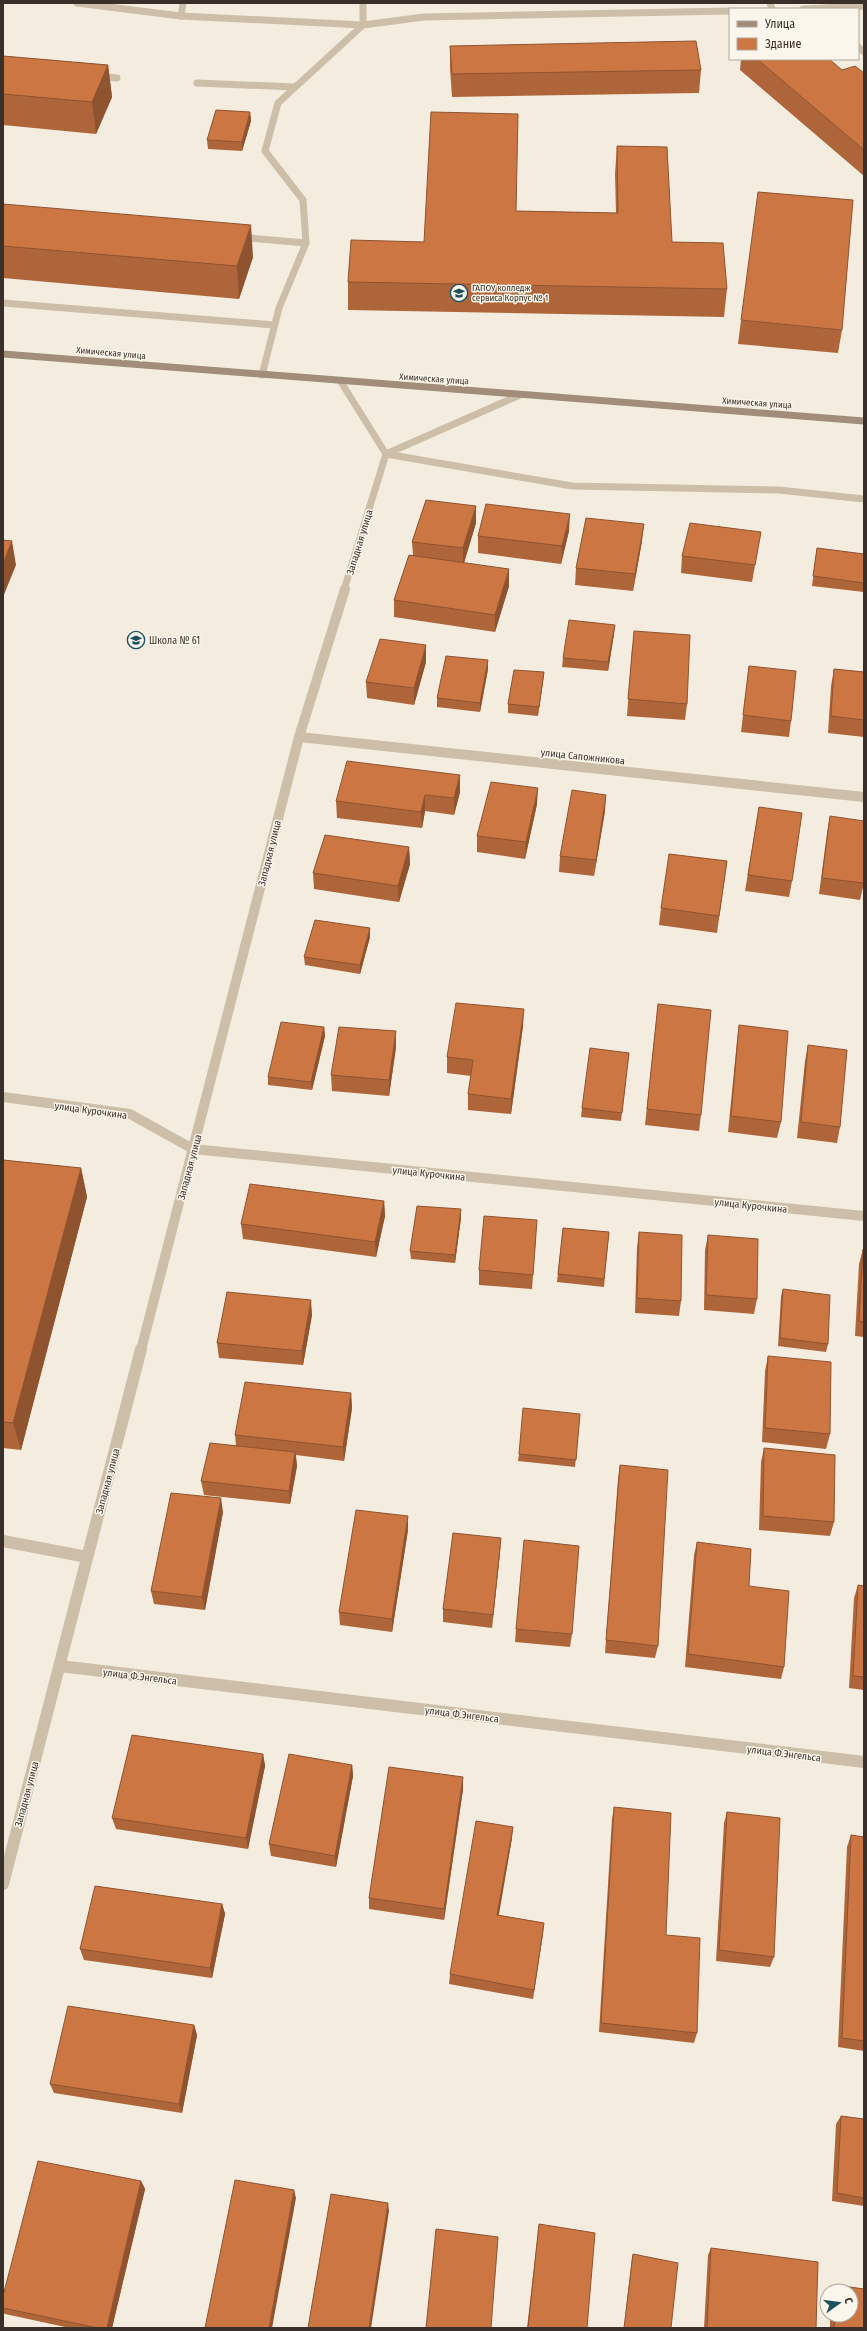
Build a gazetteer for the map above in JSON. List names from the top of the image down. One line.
{"streets":{"street":["Химическая улица","Западная улица","улица Сапожникова","улица Курочкина","улица Ф.Энгельса"]},"crossings":[["Западная улица","улица Сапожникова"],["Западная улица","улица Курочкина"],["Западная улица","улица Ф.Энгельса"]],"places":{"school or university":["ГАПОУ колледж сервиса Корпус № 1","Школа № 61"]},"legend":["Улица","Здание"],"north":"right"}
